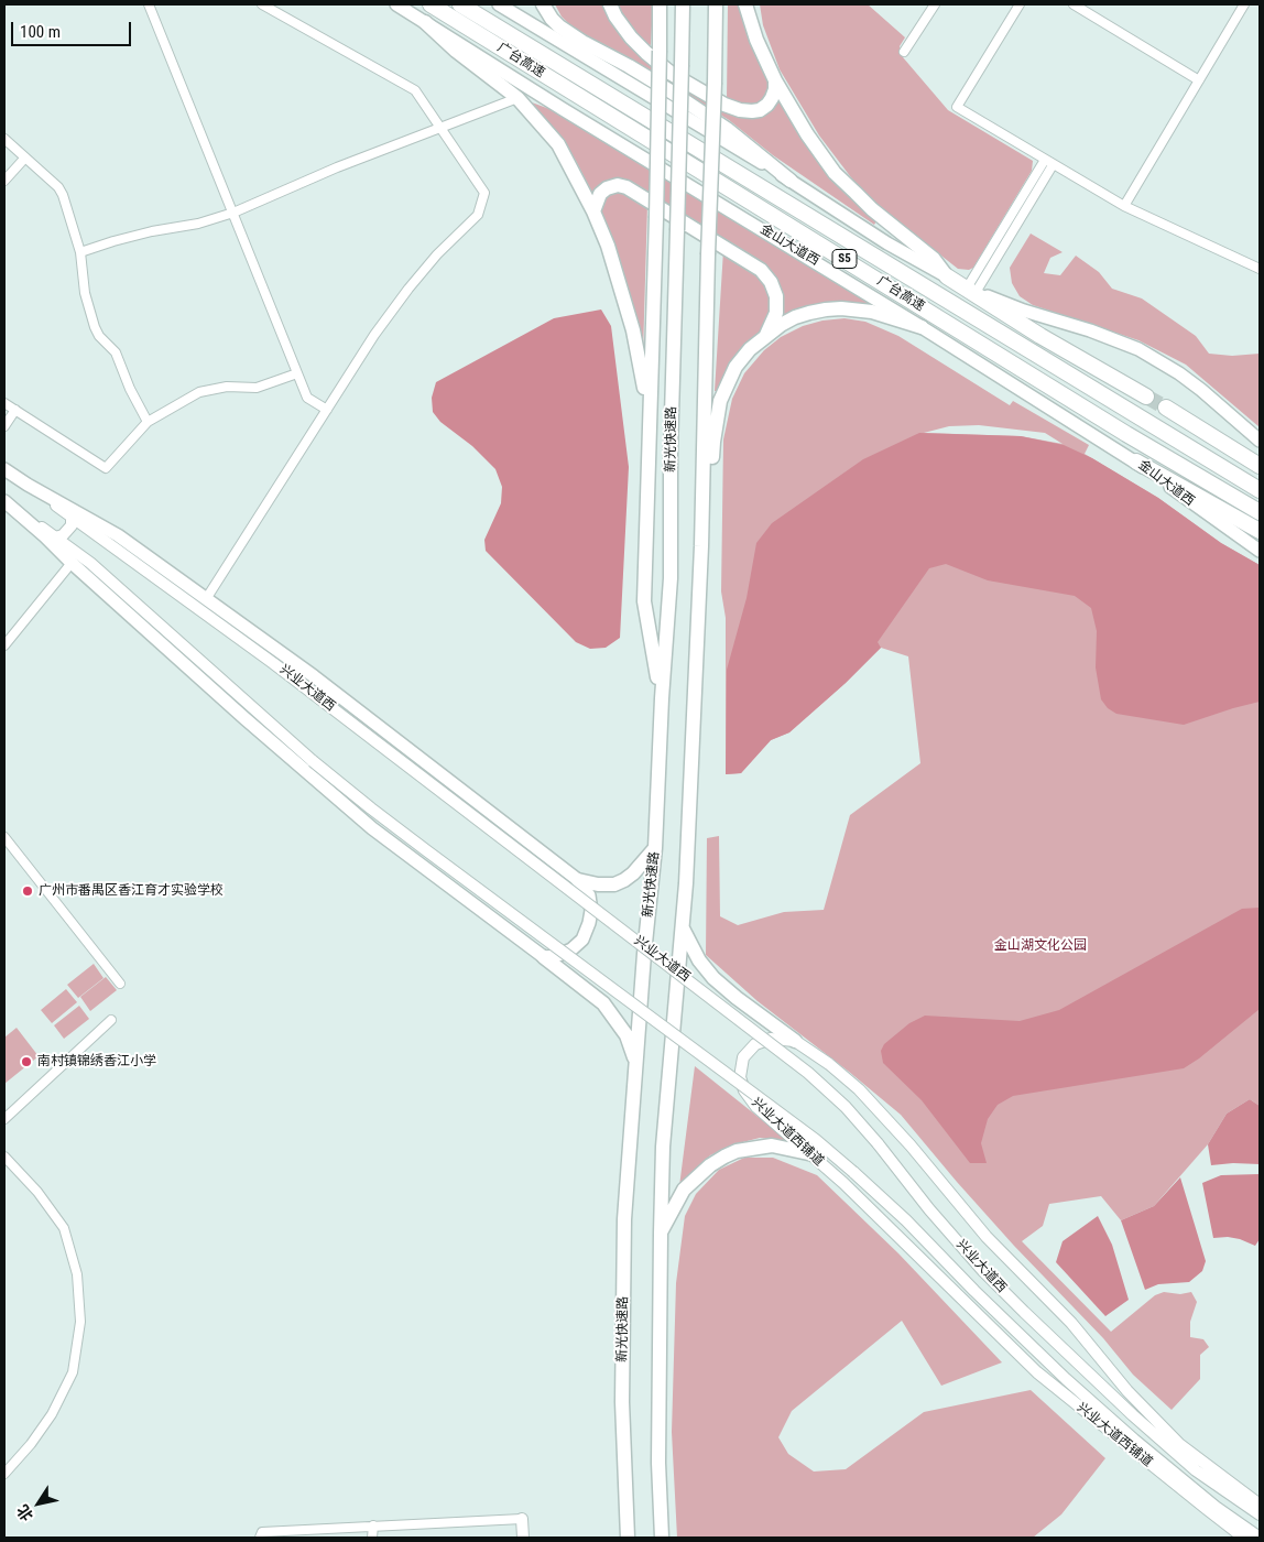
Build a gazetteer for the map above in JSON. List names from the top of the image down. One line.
{"streets":{"highway":["广台高速","S5","新光快速路"],"main road":["金山大道西","兴业大道西"],"street":["兴业大道西铺道"]},"parks":["金山湖文化公园"],"places":["广州市番禺区香江育才实验学校","南村镇锦绣香江小学"],"scale_bar":"100 m","north":"bottom left"}
